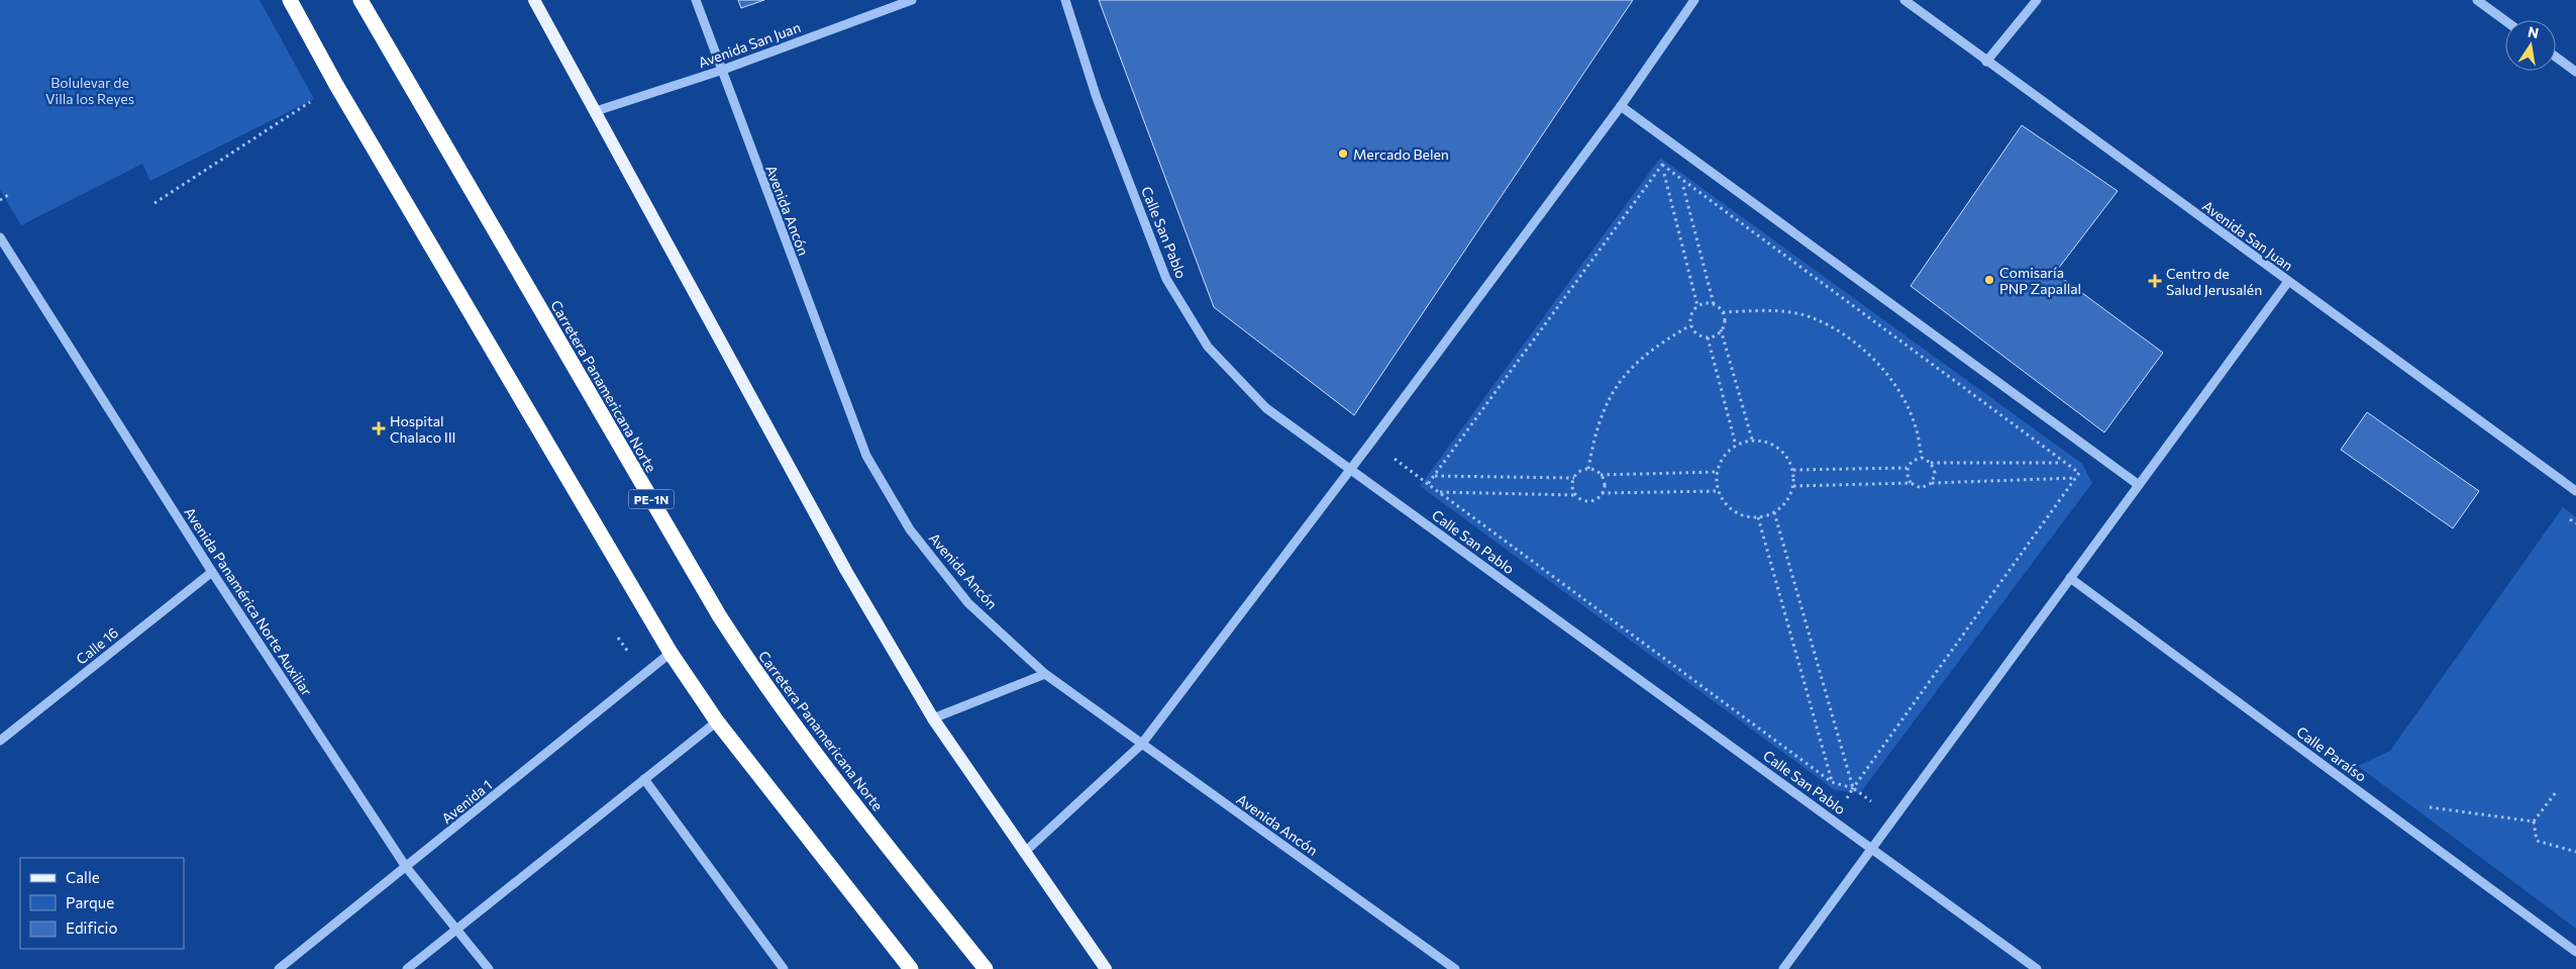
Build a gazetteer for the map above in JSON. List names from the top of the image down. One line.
{"streets":{"highway":["Carretera Panamericana Norte","PE-1N"],"street":["Avenida San Juan","Avenida Ancón","Calle San Pablo","Avenida Panamérica Norte Auxiliar","Calle 16","Calle Paraíso","Avenida 1"]},"crossings":[["Avenida San Juan","Avenida Ancón"],["Avenida Panamérica Norte Auxiliar","Calle 16"],["Avenida Panamérica Norte Auxiliar","Avenida 1"]],"parks":["Bolulevar de Villa los Reyes"],"places":{"other":["Mercado Belen","Comisaría PNP Zapallal"],"health":["Centro de Salud Jerusalén","Hospital Chalaco III"]},"legend":["Calle","Parque","Edificio"],"north":"top"}
